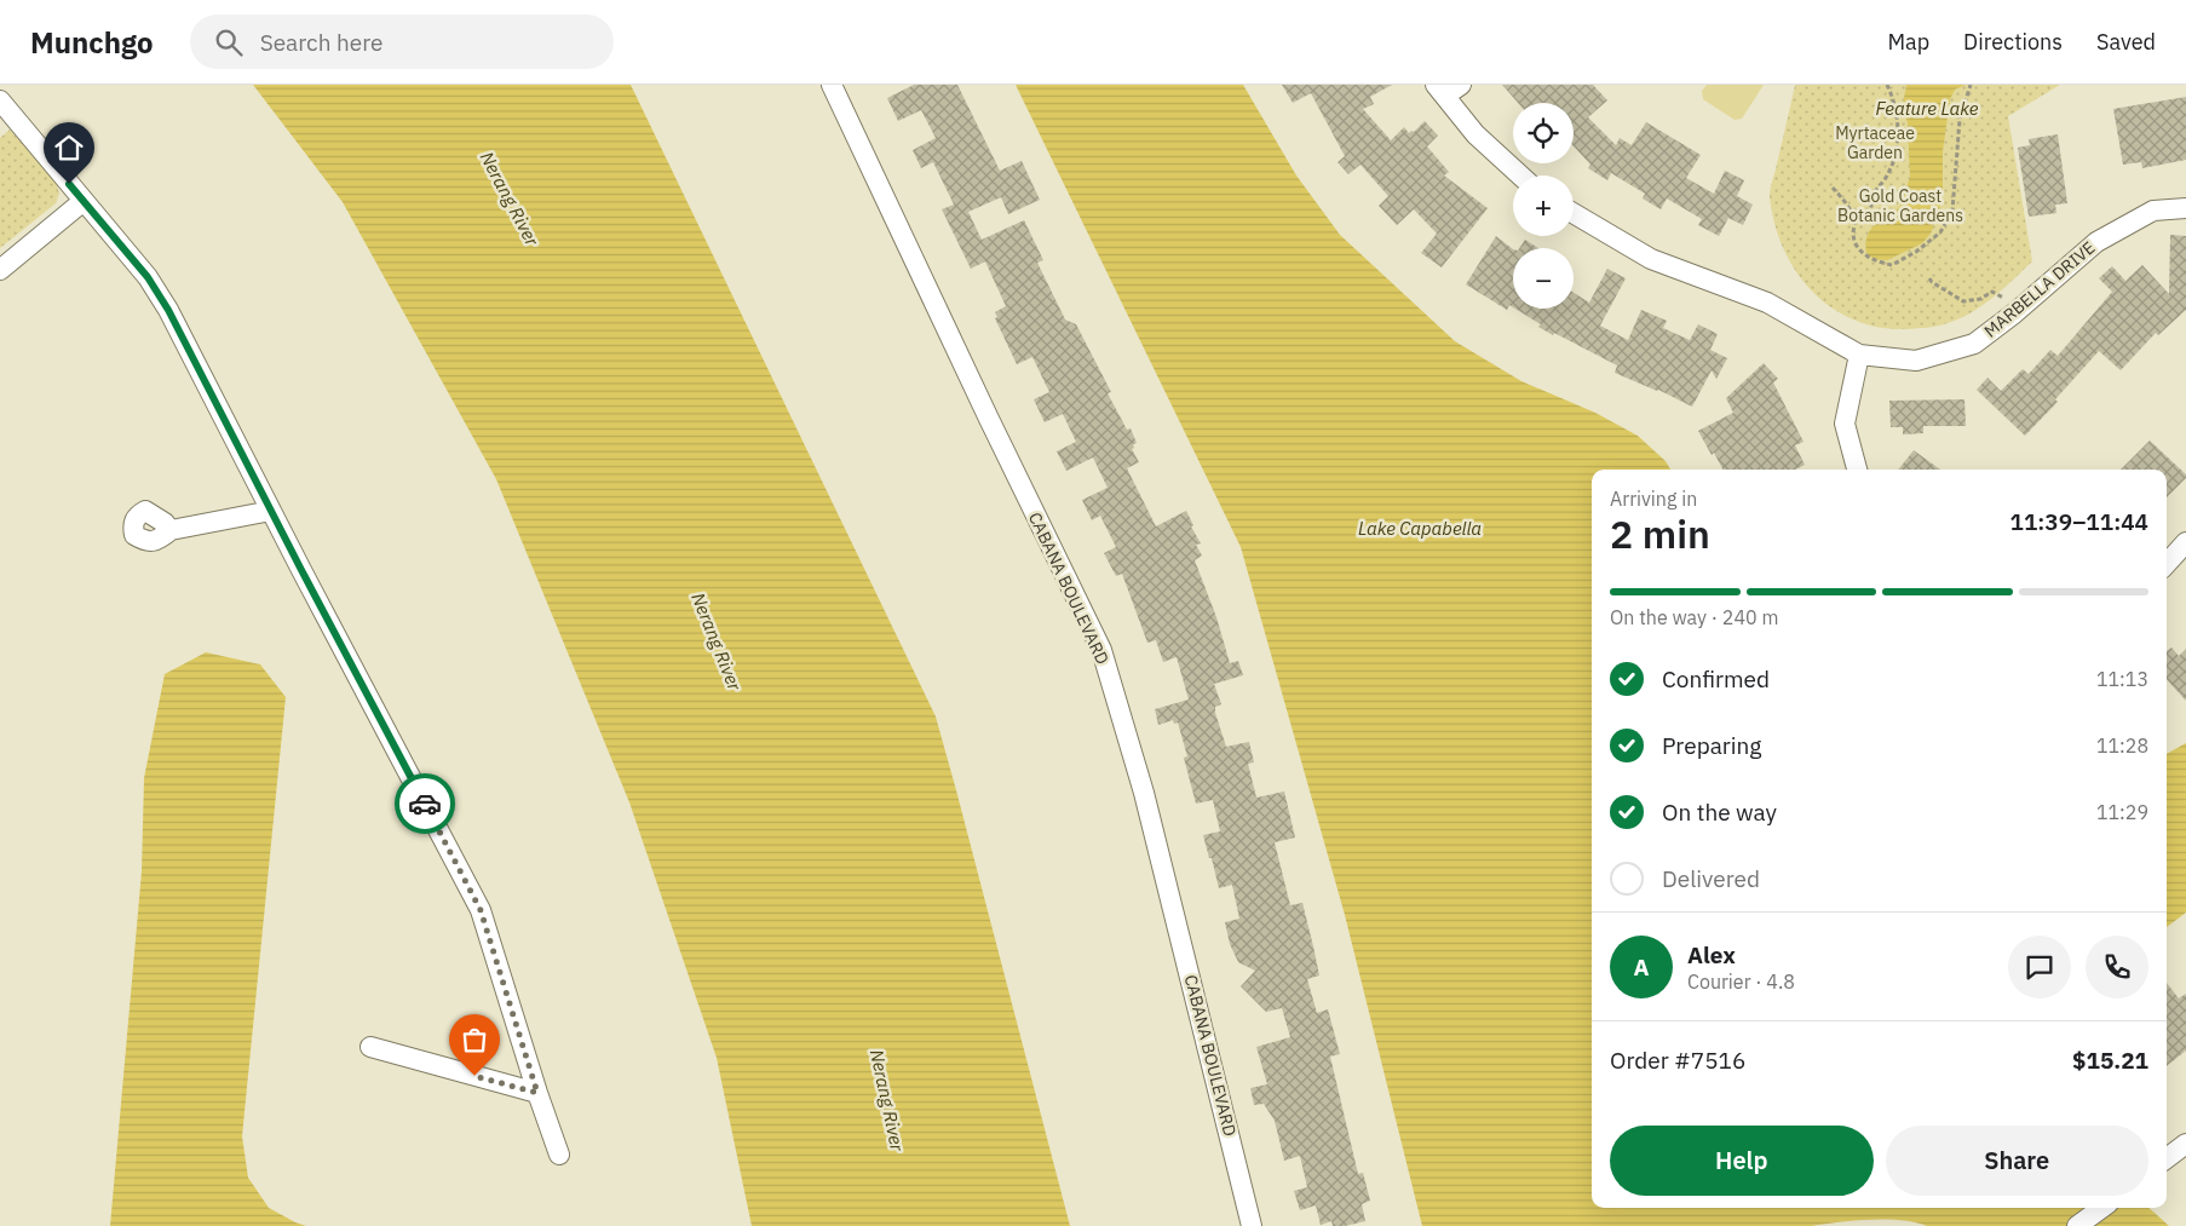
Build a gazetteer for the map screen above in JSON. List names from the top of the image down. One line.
{"streets":{"street":["MARBELLA DRIVE","CABANA BOULEVARD"]},"water":["Feature Lake","Nerang River","Lake Capabella"],"parks":["Myrtaceae Garden","Gold Coast Botanic Gardens"],"page":{"header":"Munchgo","search":"Search here","nav":["Map","Directions","Saved"],"map_buttons":["+","−"],"heading":["2 min","Arriving in","11:39–11:44"],"panel":["Alex","Courier · 4.8","Order #7516","$15.21"],"bar":"On the way · 240 m","list":[["Confirmed","11:13"],["Preparing","11:28"],["On the way","11:29"],"Delivered"],"round":"A","buttons":["Help","Share"]}}
